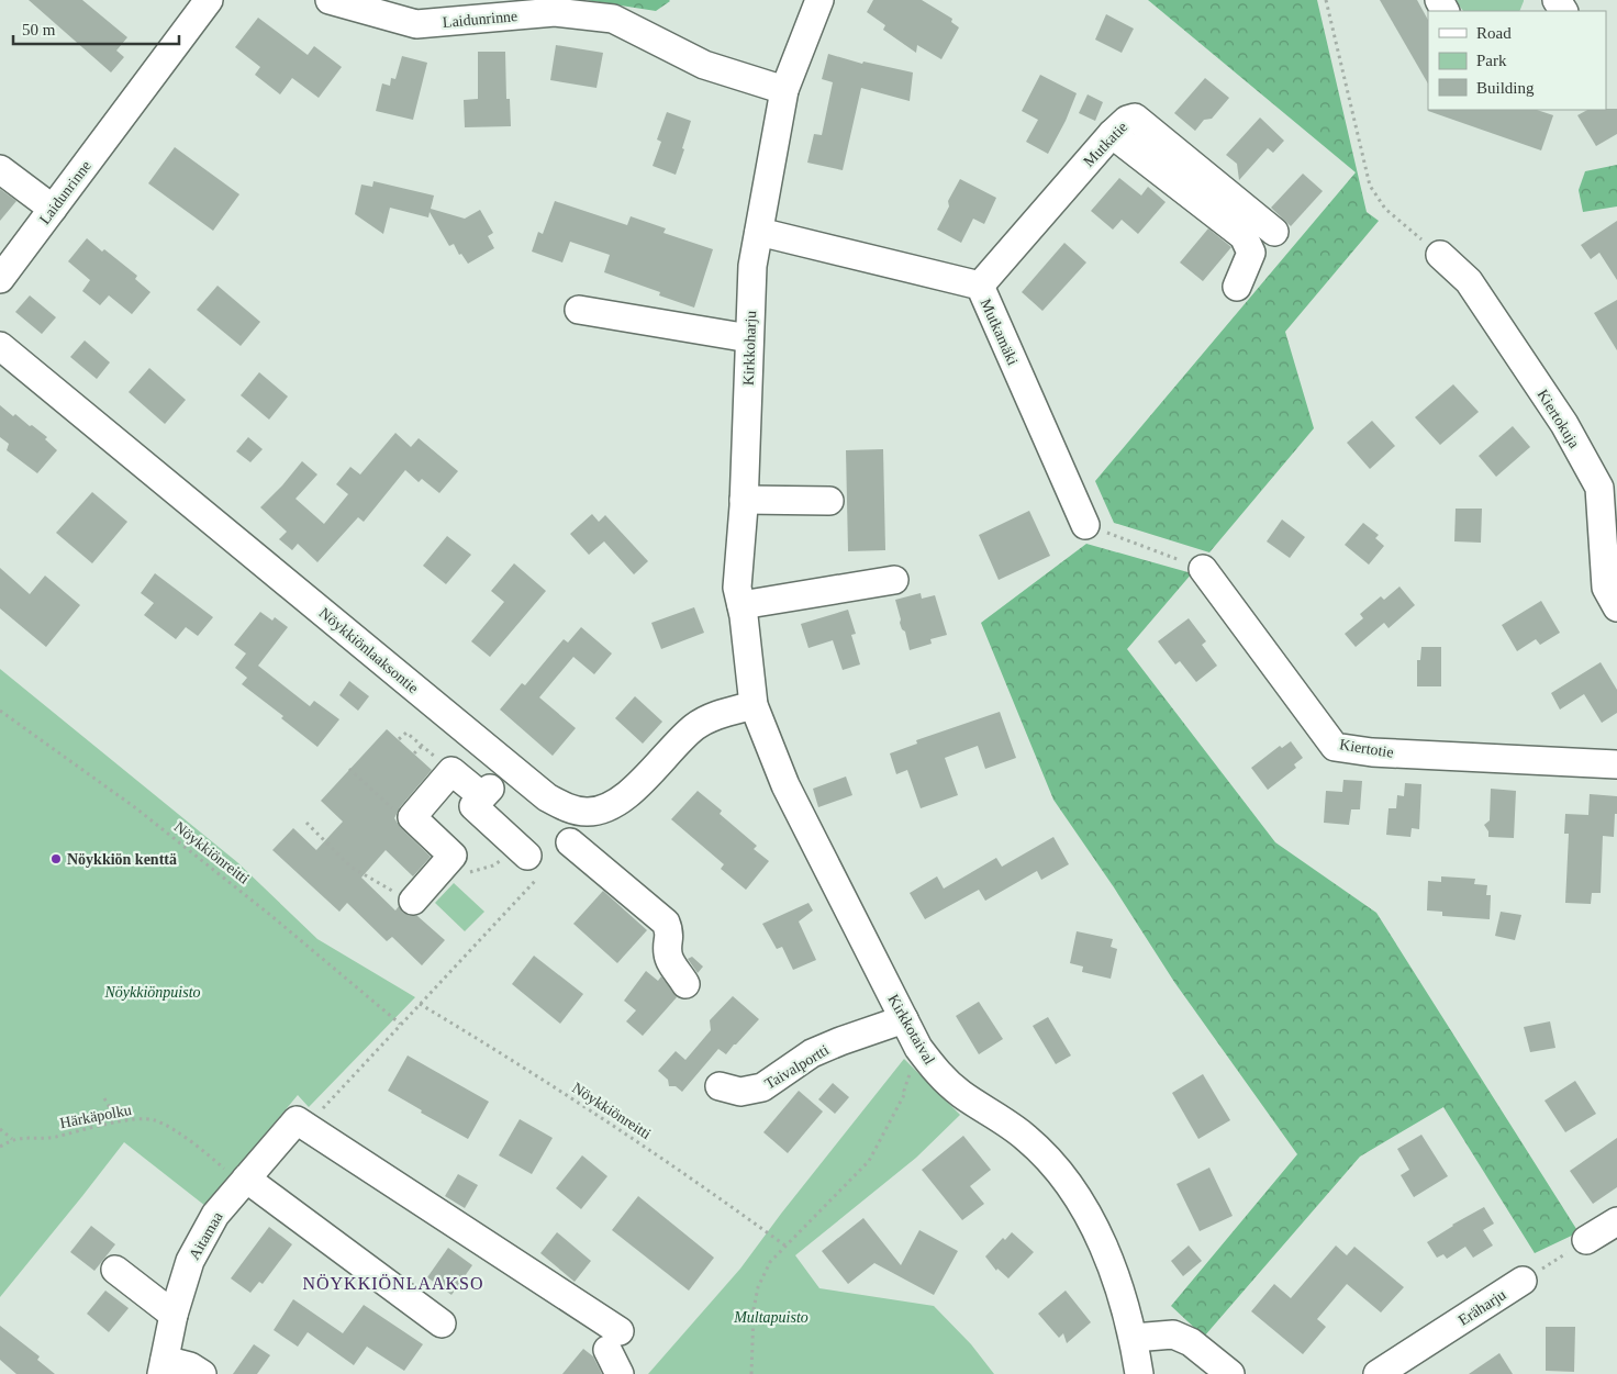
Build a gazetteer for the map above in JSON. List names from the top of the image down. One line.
{"streets":{"street":["Laidunrinne","Mutkatie","Mutkamäki","Kirkkoharju","Kiertokuja","Nöykkiönlaaksontie","Kiertotie","Kirkkotaival","Taivalportti","Aitamaa","Eräharju"],"path":["Nöykkiönreitti","Härkäpolku"]},"crossings":[["Laidunrinne","Kirkkoharju"],["Mutkatie","Mutkamäki"],["Mutkamäki","Kirkkoharju"],["Kirkkoharju","Nöykkiönlaaksontie"],["Kirkkoharju","Kirkkotaival"],["Nöykkiönlaaksontie","Kirkkotaival"],["Kirkkotaival","Taivalportti"],["Härkäpolku","Aitamaa"]],"districts":["NÖYKKIÖNLAAKSO"],"parks":["Nöykkiönpuisto","Multapuisto"],"places":["Nöykkiön kenttä"],"legend":["Road","Park","Building"],"scale_bar":"50 m"}
